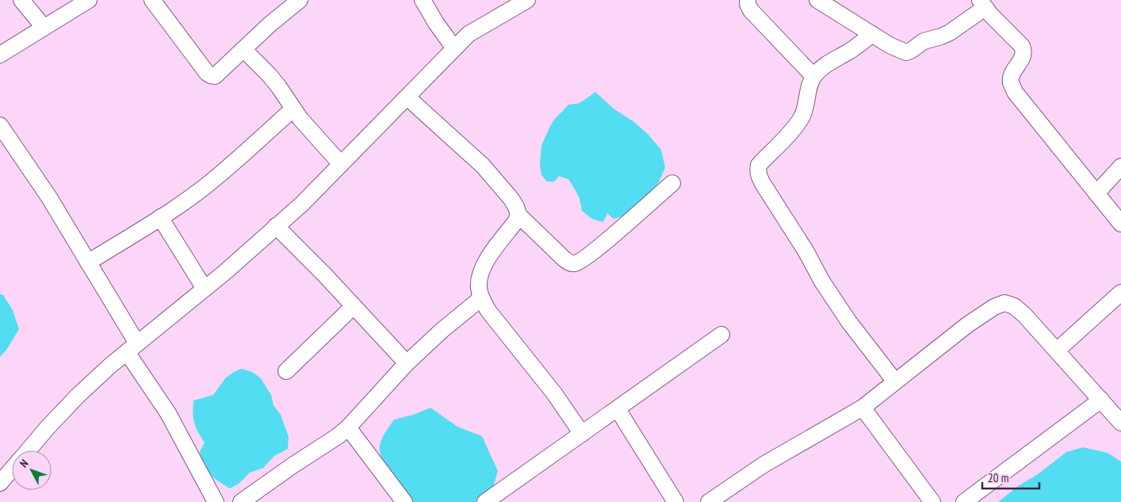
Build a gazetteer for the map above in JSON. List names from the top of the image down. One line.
{"scale_bar":"20 m","north":"top left"}
